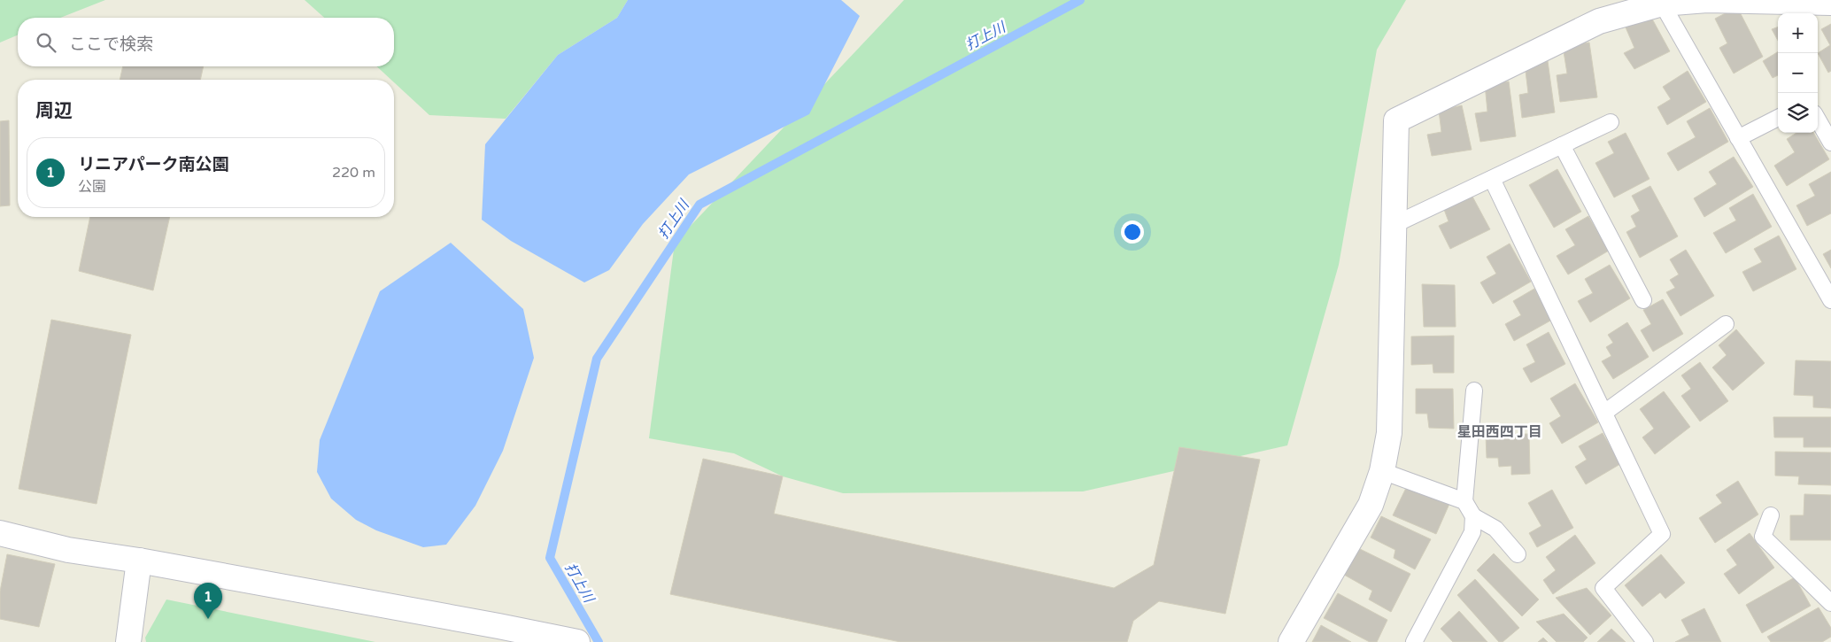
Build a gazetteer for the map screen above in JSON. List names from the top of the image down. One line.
{"districts":["星田西四丁目"],"water":["打上川"],"page":{"map_buttons":["+","−"],"search":"ここで検索","heading":"周辺","list":[{"mark":"1","name":"リニアパーク南公園","note":"公園","value":"220 m"}],"pins":"1"}}
